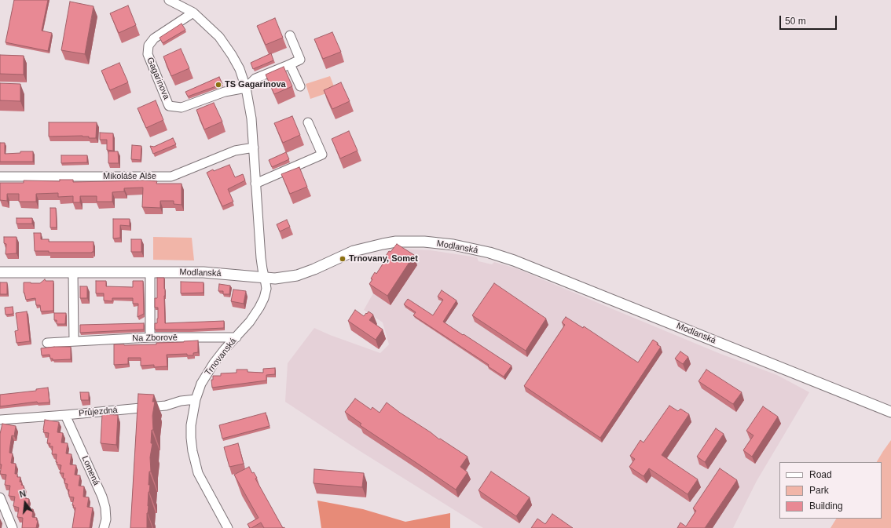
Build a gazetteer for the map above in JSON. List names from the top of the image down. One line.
{"streets":{"street":["Gagarinova","Mikoláše Alše","Modlanská","Na Zborově","Trnovanská","Průjezdná","Lomená"]},"crossings":[["Modlanská","Trnovanská"],["Na Zborově","Trnovanská"],["Trnovanská","Průjezdná"],["Průjezdná","Lomená"]],"places":["TS Gagarinova","Trnovany, Somet"],"legend":["Road","Park","Building"],"scale_bar":"50 m","north":"top"}
